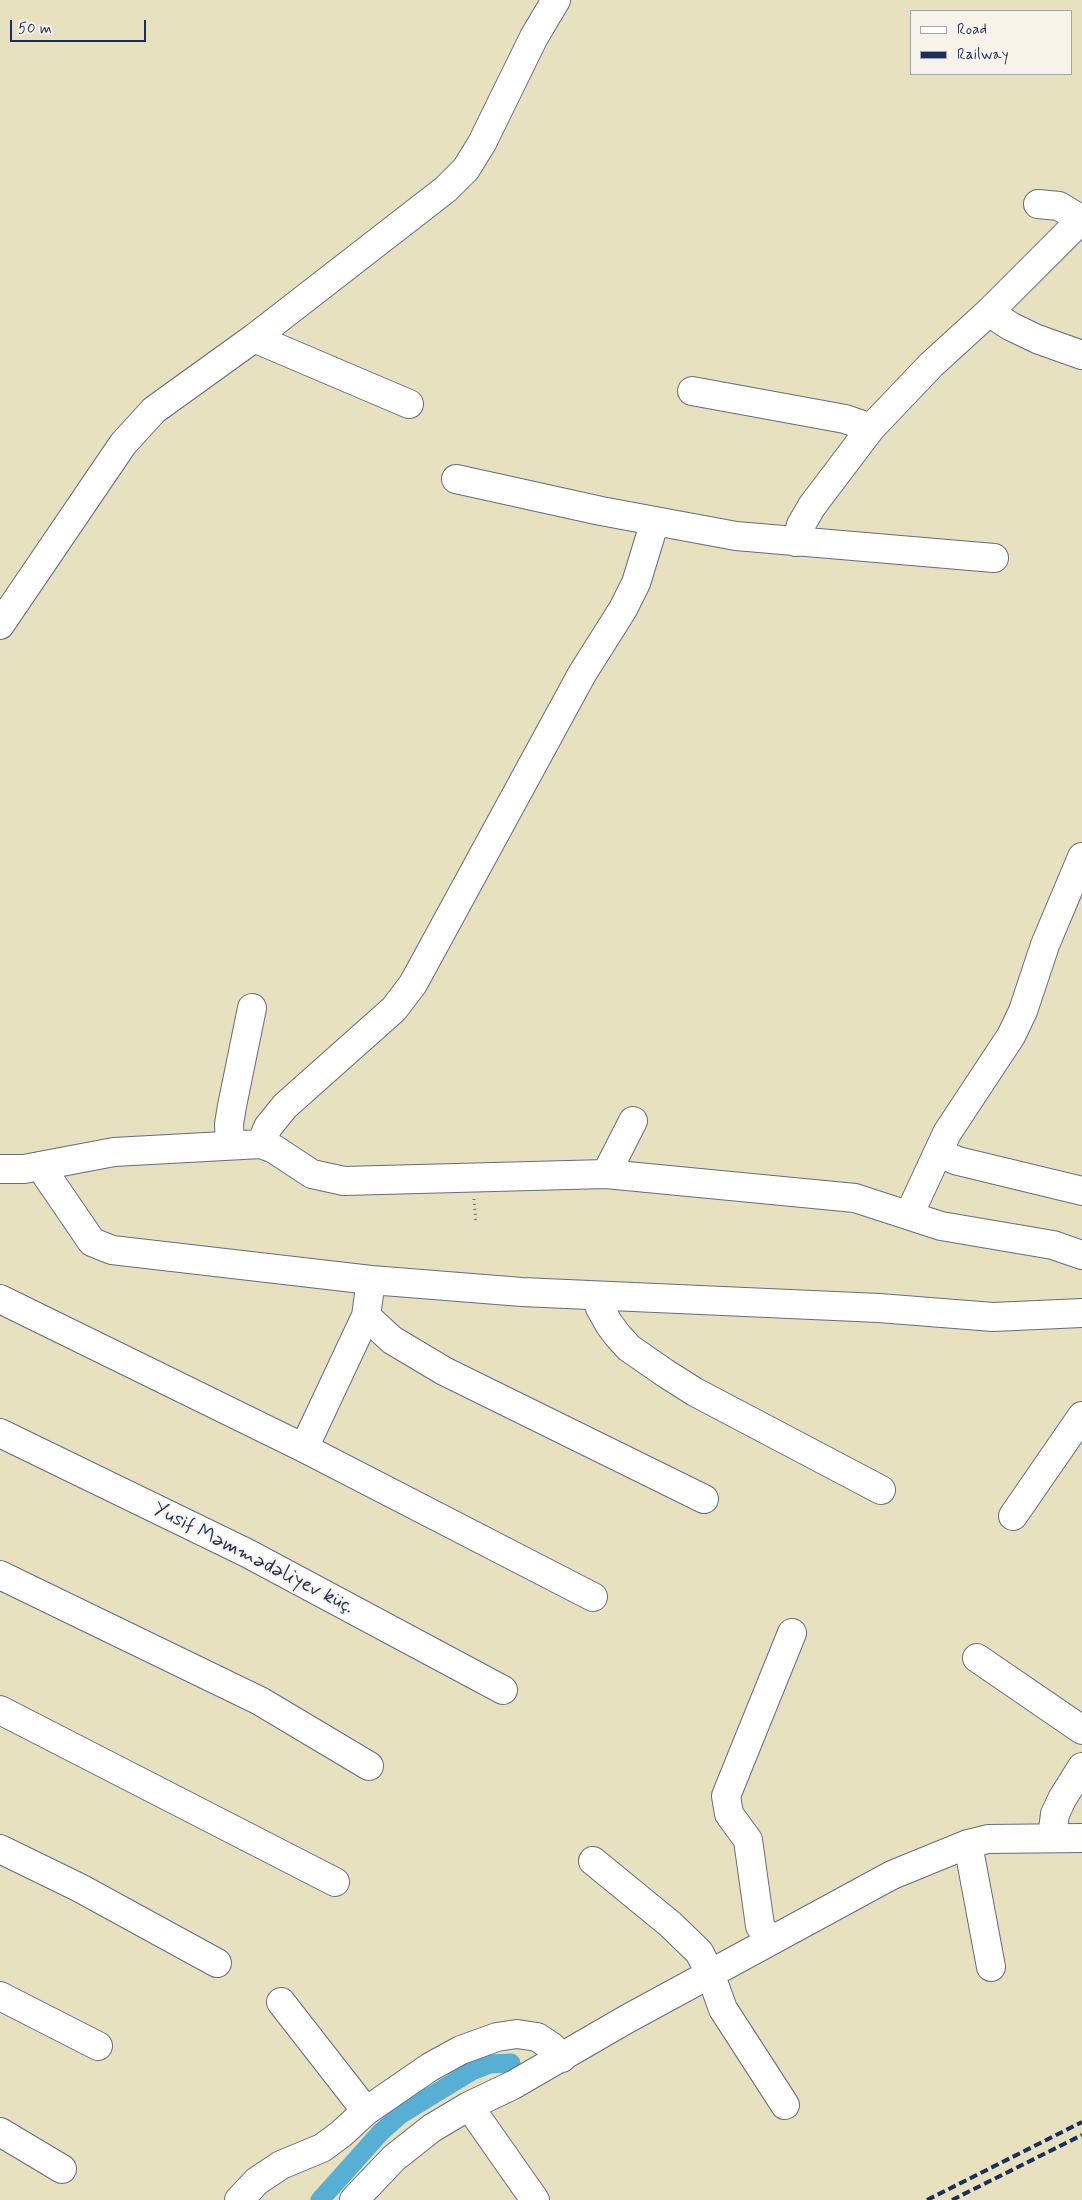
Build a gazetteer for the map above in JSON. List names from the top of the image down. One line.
{"streets":{"street":["Yusif Məmmədəliyev küç."]},"legend":["Road","Railway"],"scale_bar":"50 m"}
